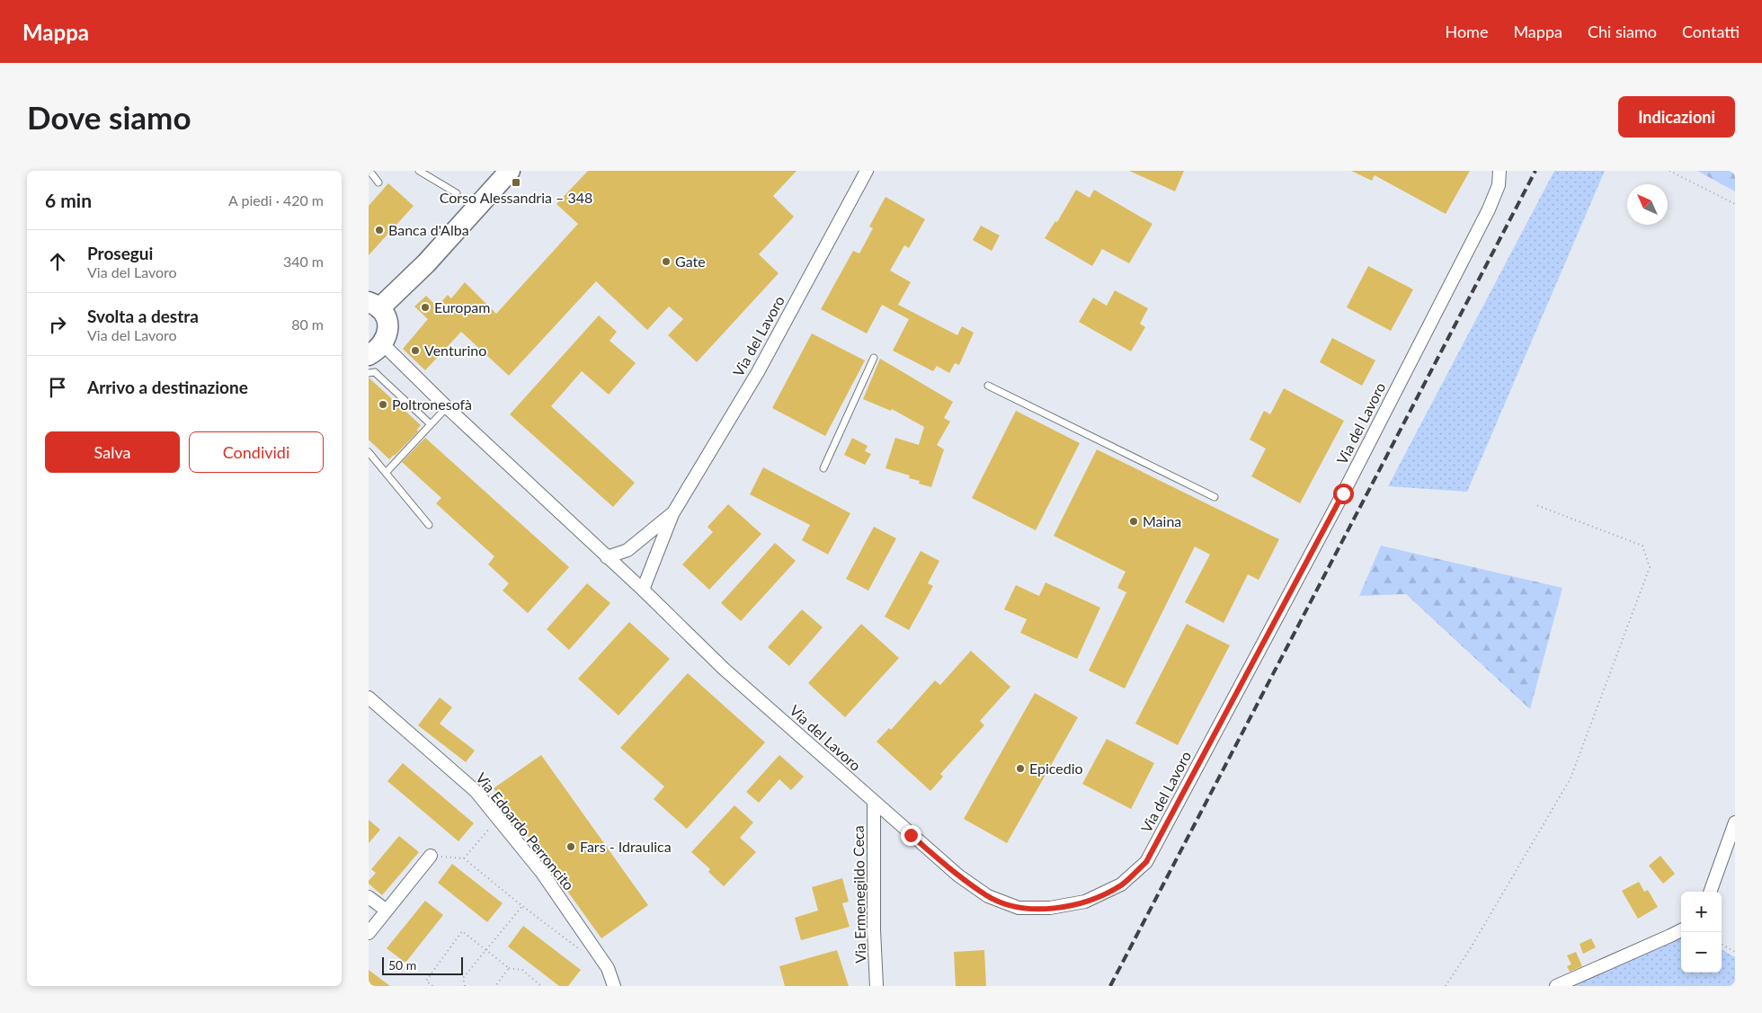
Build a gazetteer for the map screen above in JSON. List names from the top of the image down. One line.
{"streets":{"street":["Via del Lavoro","Via Edoardo Perroncito","Via Ermenegildo Ceca"]},"crossings":[["Via del Lavoro","Via Ermenegildo Ceca"]],"places":{"transit":["Corso Alessandria – 348"],"other":["Banca d'Alba","Gate","Europam","Venturino","Poltronesofà","Maina","Epicedio","Fars - Idraulica"]},"scale_bar":"50 m","north":"top left","page":{"header":"Mappa","nav":["Home","Mappa","Chi siamo","Contatti"],"buttons":["Indicazioni",["Salva","Condividi"]],"title":"Dove siamo","heading":["6 min","A piedi · 420 m"],"list":[["Prosegui","Via del Lavoro","340 m"],["Svolta a destra","Via del Lavoro","80 m"],"Arrivo a destinazione"],"map_buttons":["+","−"],"scale":"50 m"}}
